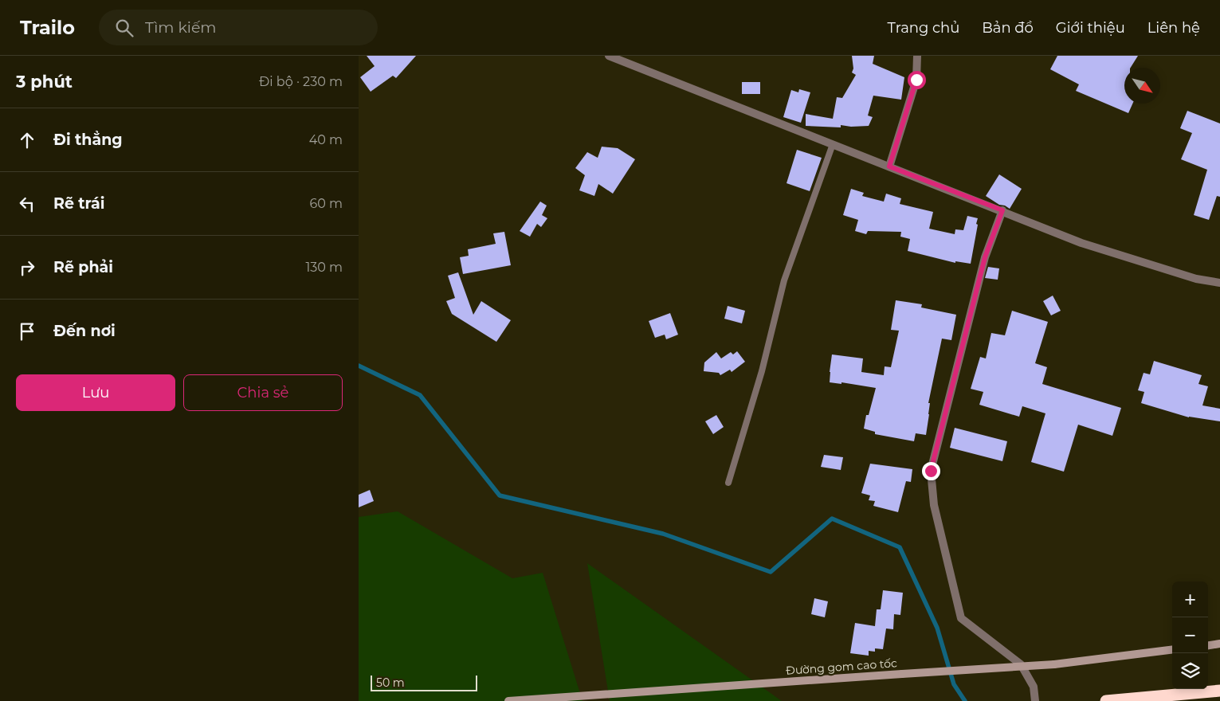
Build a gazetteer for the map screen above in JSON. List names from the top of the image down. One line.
{"streets":{"main road":["Đường gom cao tốc"]},"scale_bar":"50 m","north":"bottom right","page":{"header":"Trailo","search":"Tìm kiếm","nav":["Trang chủ","Bản đồ","Giới thiệu","Liên hệ"],"heading":["3 phút","Đi bộ · 230 m"],"list":[["Đi thẳng","40 m"],["Rẽ trái","60 m"],["Rẽ phải","130 m"],"Đến nơi"],"buttons":["Lưu","Chia sẻ"],"map_buttons":["+","−"],"scale":"50 m"}}
